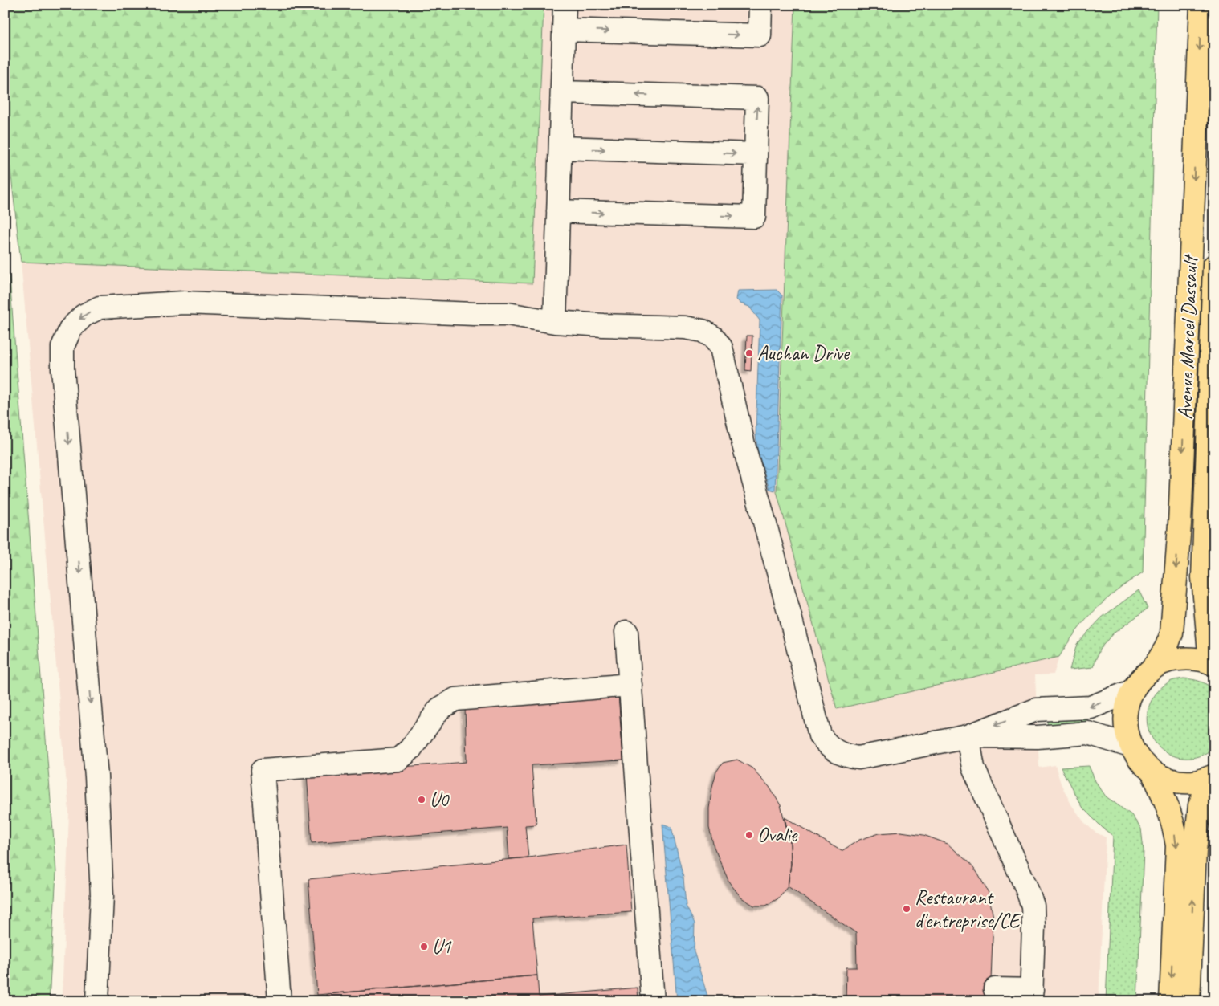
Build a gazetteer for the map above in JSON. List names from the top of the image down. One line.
{"streets":{"main road":["Avenue Marcel Dassault"]},"places":["Auchan Drive","U0","Ovalie","Restaurant d'entreprise/CE","U1"]}
